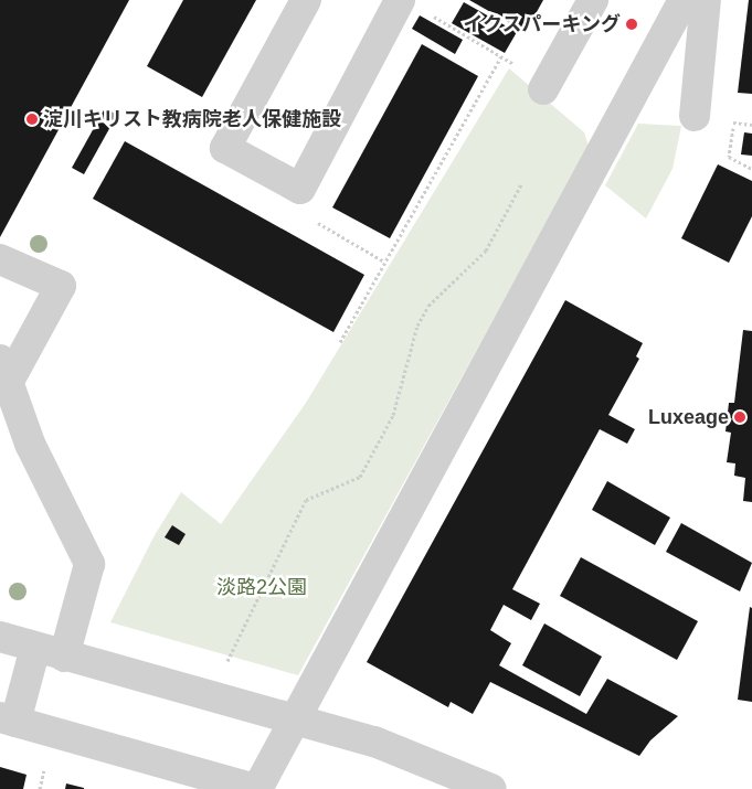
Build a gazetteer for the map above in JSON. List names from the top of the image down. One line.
{"parks":["淡路2公園"],"places":["イクスパーキング","淀川キリスト教病院老人保健施設","Luxeage"]}
